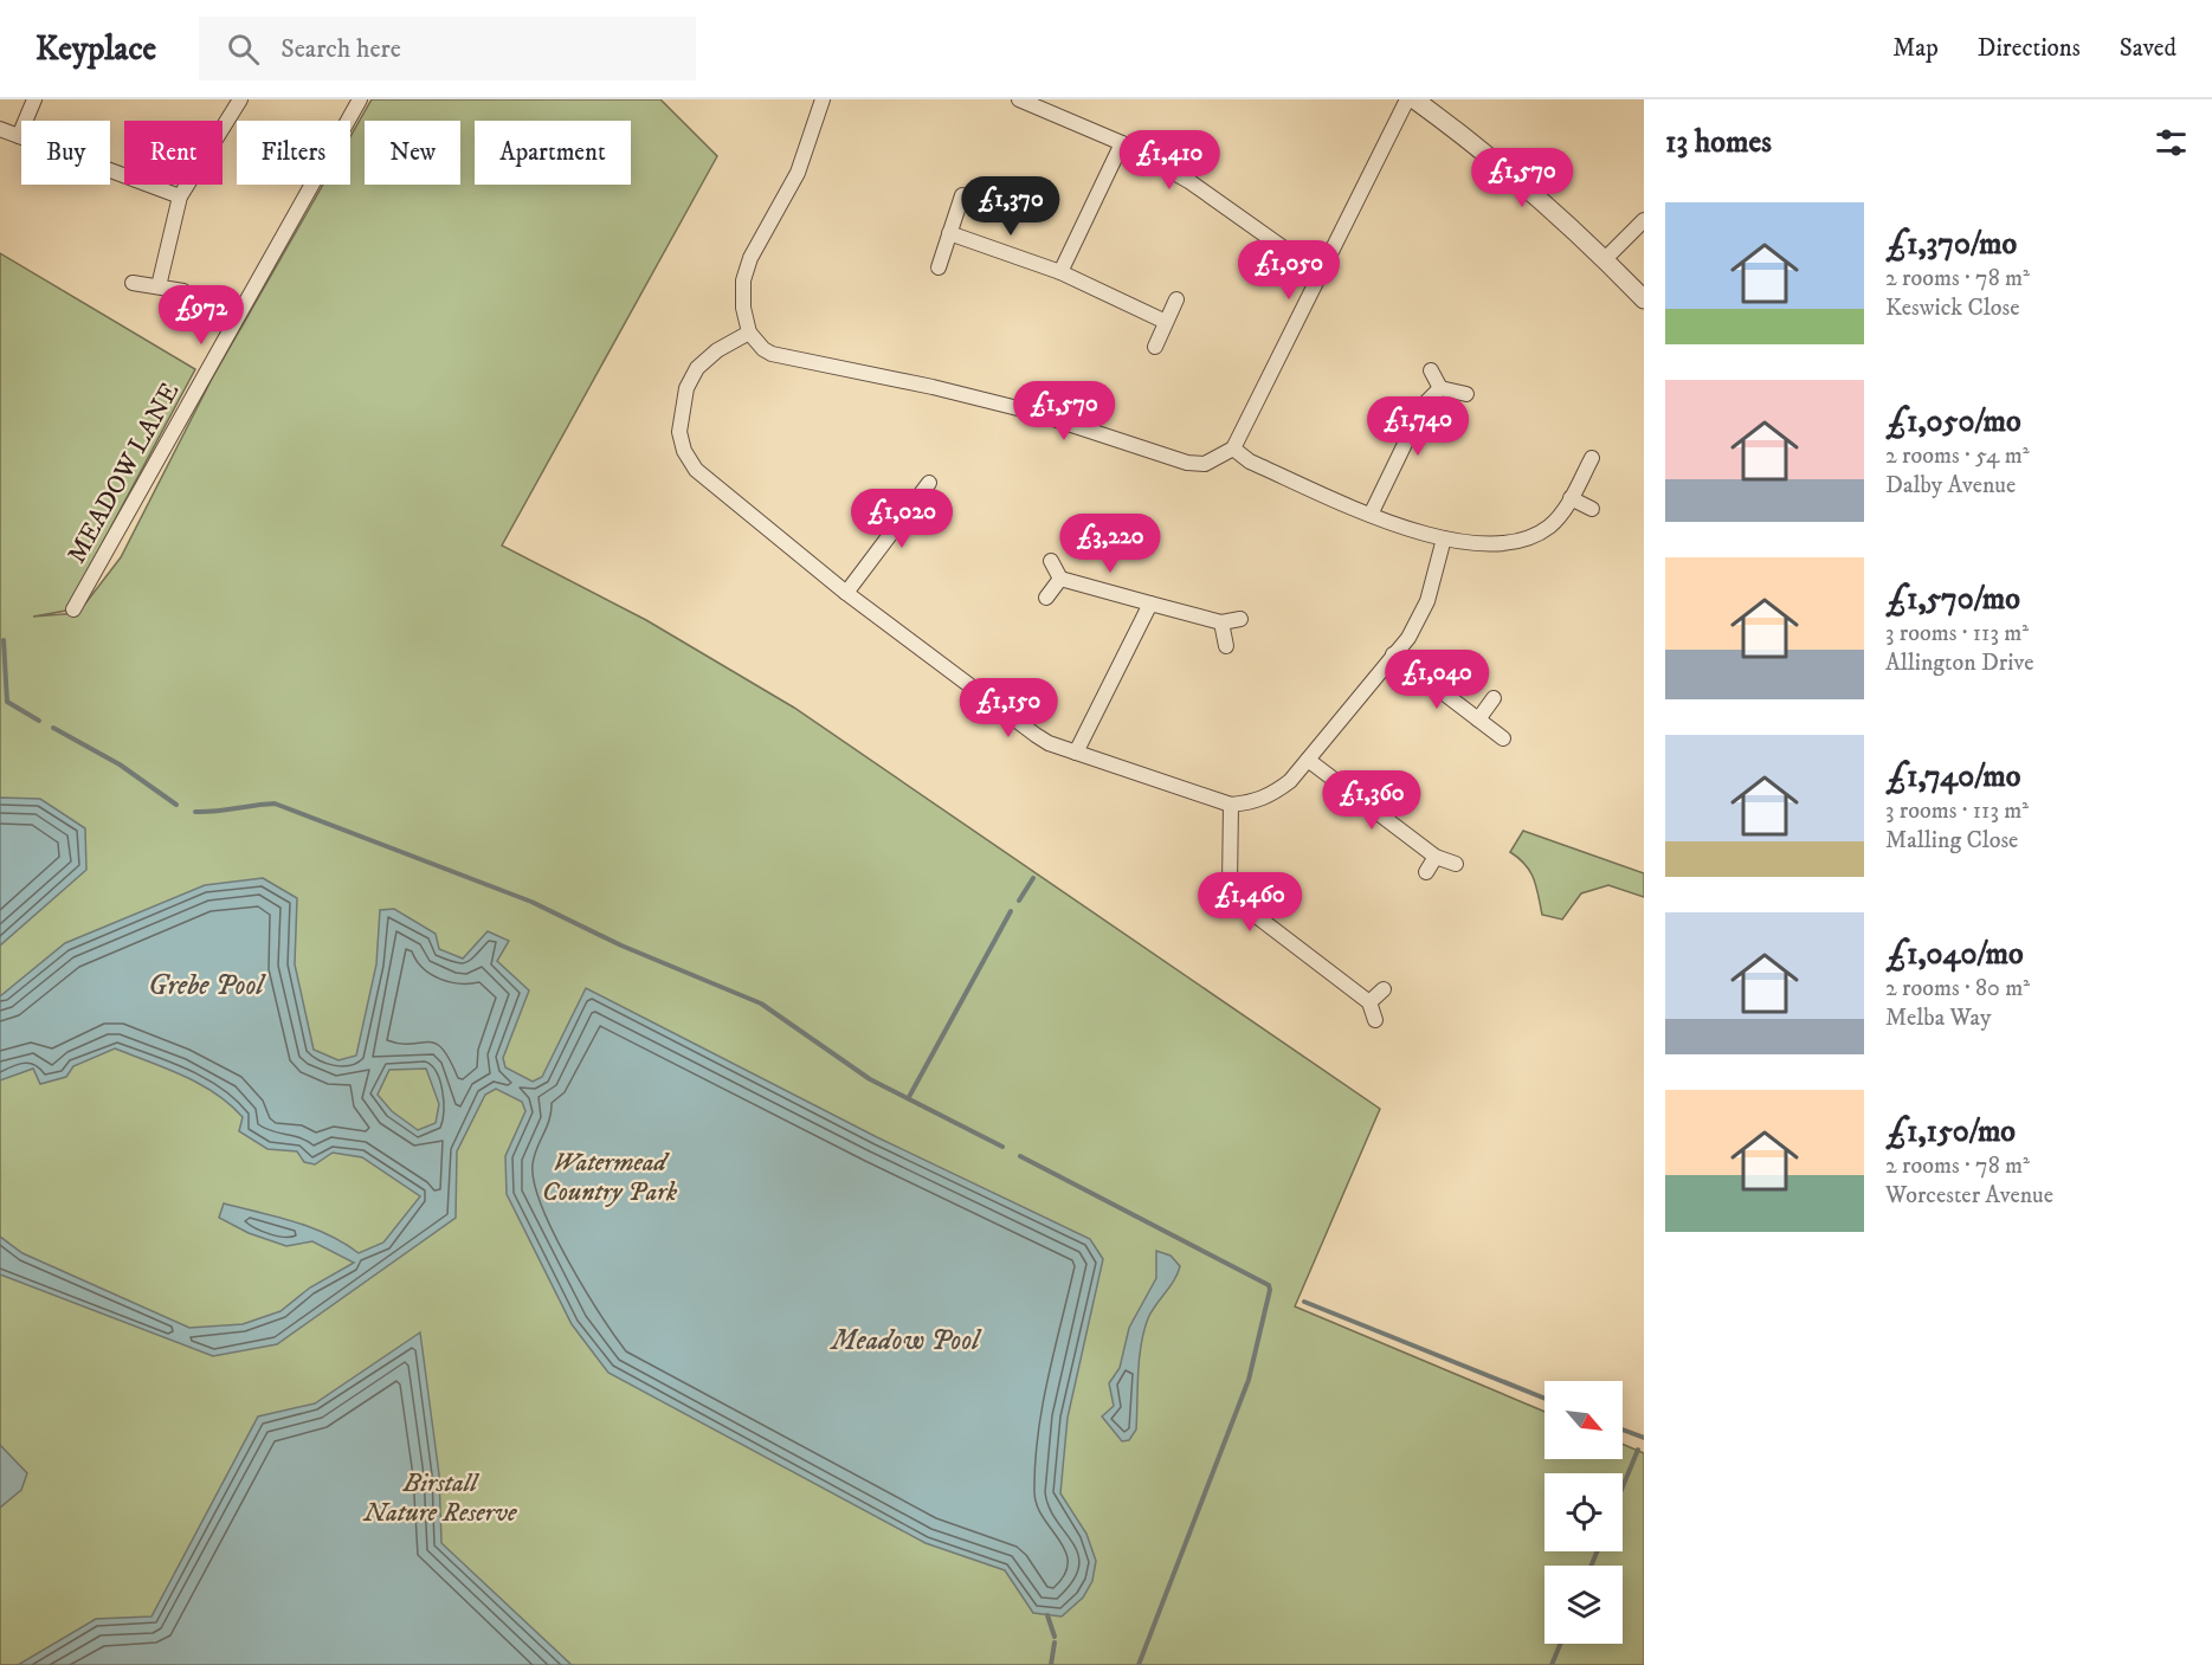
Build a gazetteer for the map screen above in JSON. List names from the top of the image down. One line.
{"streets":{"street":["MEADOW LANE"]},"water":["Grebe Pool","Meadow Pool"],"parks":["Watermead Country Park","Birstall Nature Reserve"],"north":"bottom right","page":{"header":"Keyplace","search":"Search here","nav":["Map","Directions","Saved"],"heading":"13 homes","chip":["Buy","Rent","Filters","New","Apartment"],"price":["£1,410","£1,570","£1,370","£1,050","£972","£1,570","£1,740","£1,020","£3,220","£1,040","£1,150","£1,360","£1,460"],"list":[{"name":"£1,370/mo","note":"2 rooms · 78 m² · Keswick Close"},{"name":"£1,050/mo","note":"2 rooms · 54 m² · Dalby Avenue"},{"name":"£1,570/mo","note":"3 rooms · 113 m² · Allington Drive"},{"name":"£1,740/mo","note":"3 rooms · 113 m² · Malling Close"},{"name":"£1,040/mo","note":"2 rooms · 80 m² · Melba Way"},{"name":"£1,150/mo","note":"2 rooms · 78 m² · Worcester Avenue"}]}}
